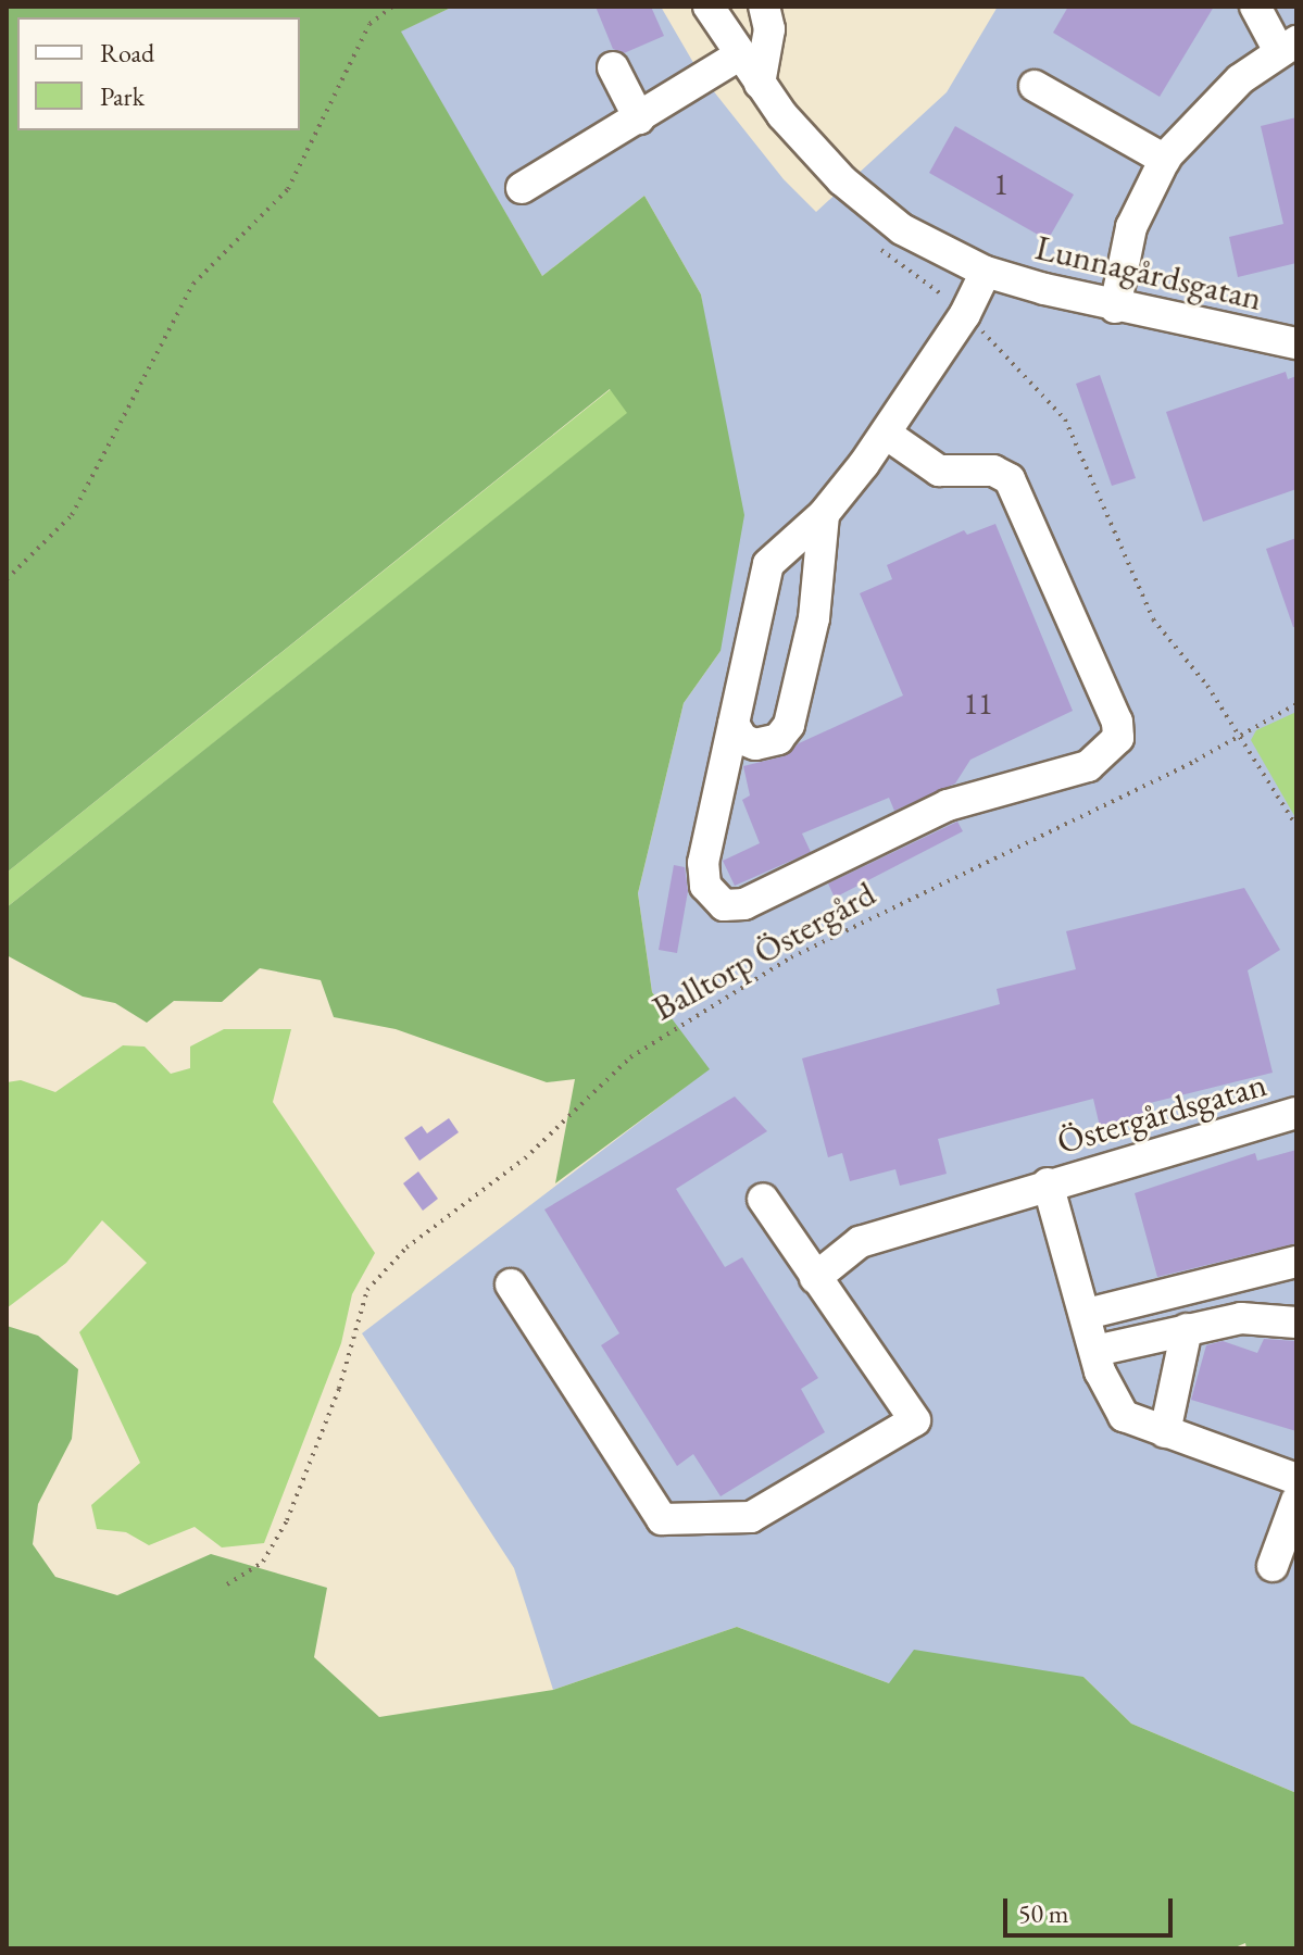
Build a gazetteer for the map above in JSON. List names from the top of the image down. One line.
{"streets":{"street":["Lunnagårdsgatan","Östergårdsgatan"],"path":["Balltorp Östergård"]},"house_numbers":["1","11"],"legend":["Road","Park"],"scale_bar":"50 m"}
